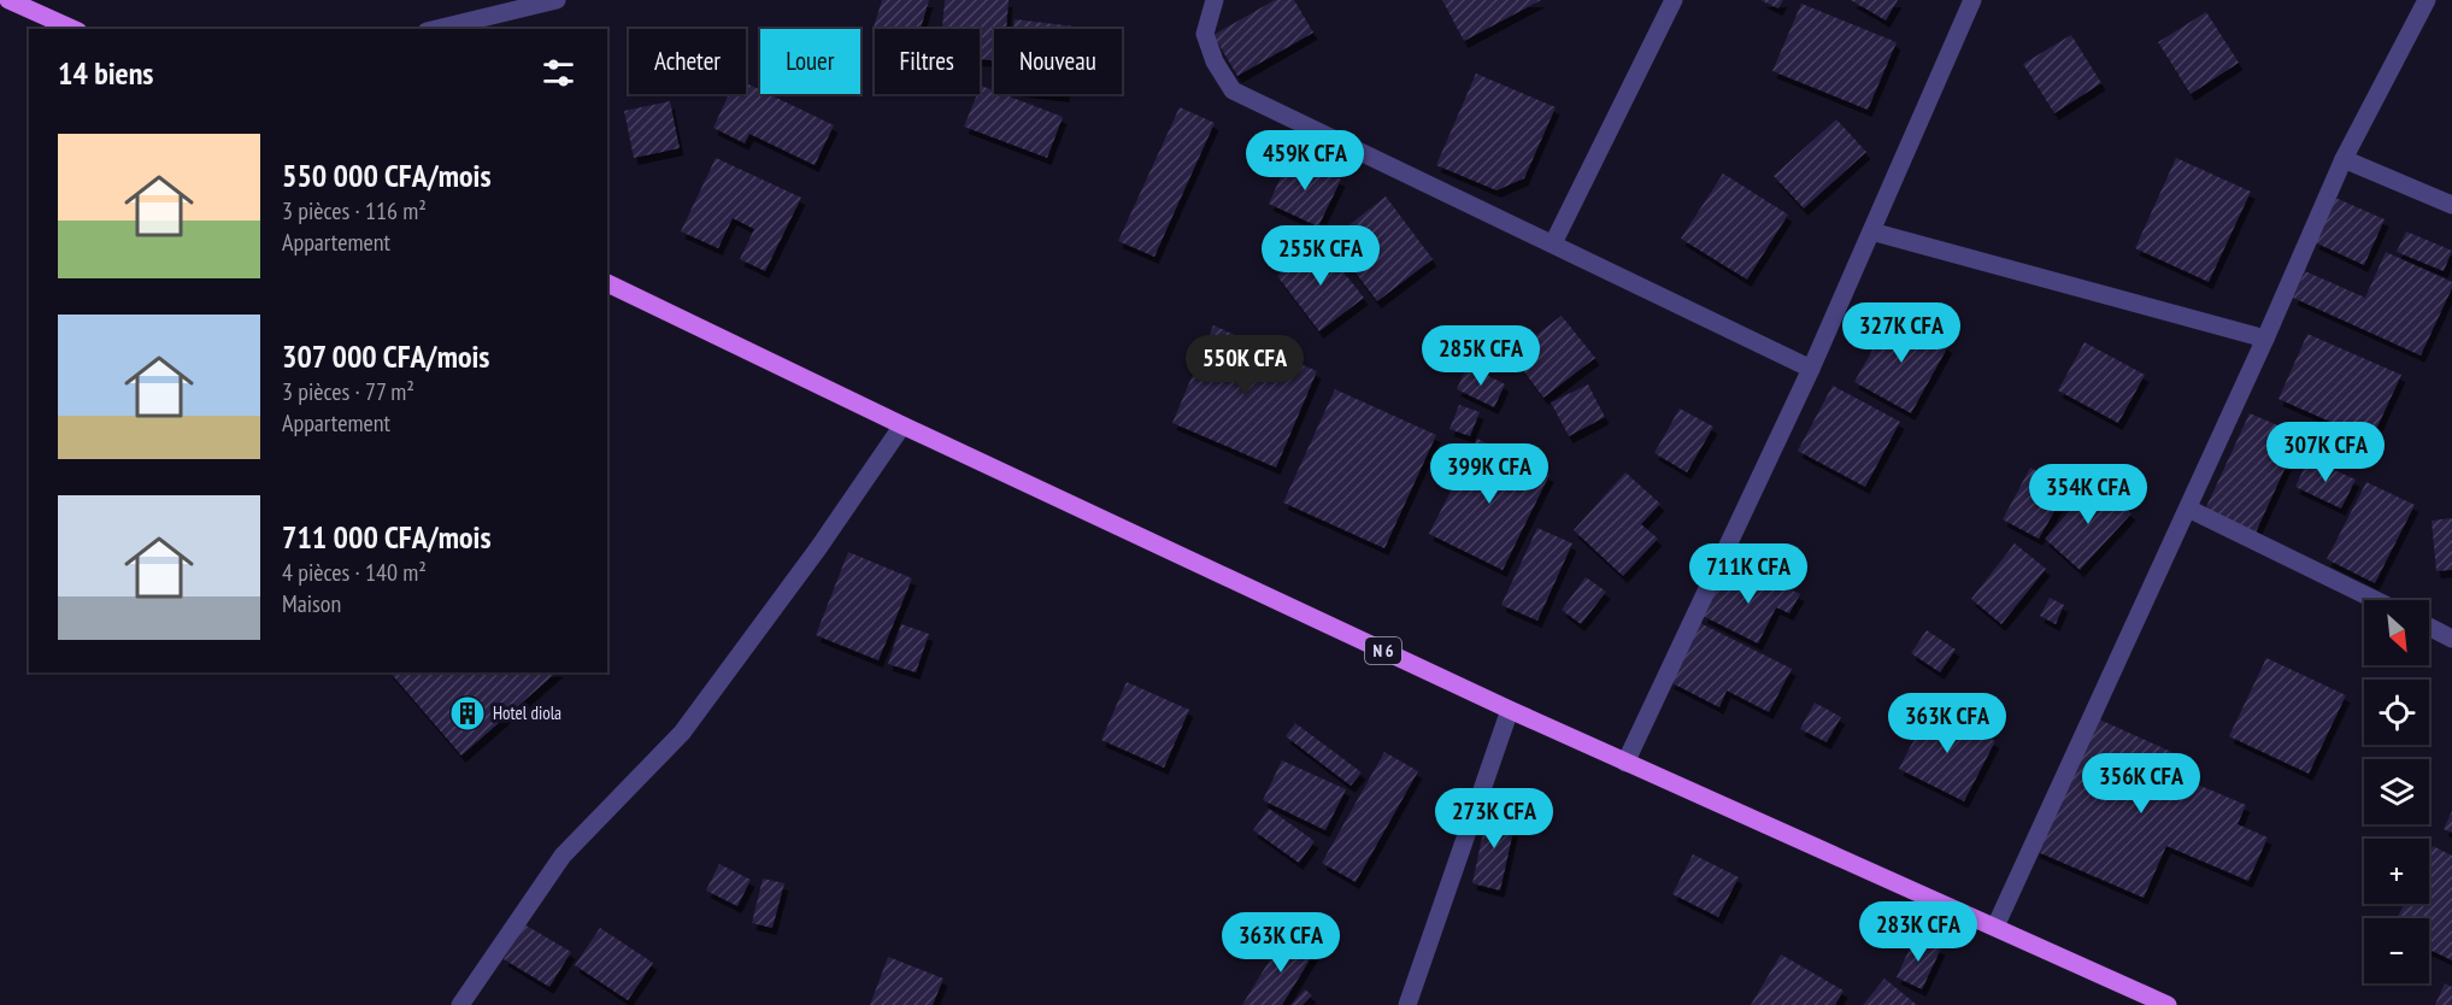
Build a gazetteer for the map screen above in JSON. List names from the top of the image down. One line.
{"streets":{"main road":["N 6"]},"places":{"building":["Hotel diola"]},"north":"bottom right","page":{"chip":["Acheter","Louer","Filtres","Nouveau"],"heading":"14 biens","list":[{"name":"550 000 CFA/mois","note":"3 pièces · 116 m² · Appartement"},{"name":"307 000 CFA/mois","note":"3 pièces · 77 m² · Appartement"},{"name":"711 000 CFA/mois","note":"4 pièces · 140 m² · Maison"}],"price":["459K CFA","255K CFA","327K CFA","285K CFA","550K CFA","307K CFA","399K CFA","354K CFA","711K CFA","363K CFA","356K CFA","273K CFA","283K CFA","363K CFA"],"map_buttons":["+","−"]}}
